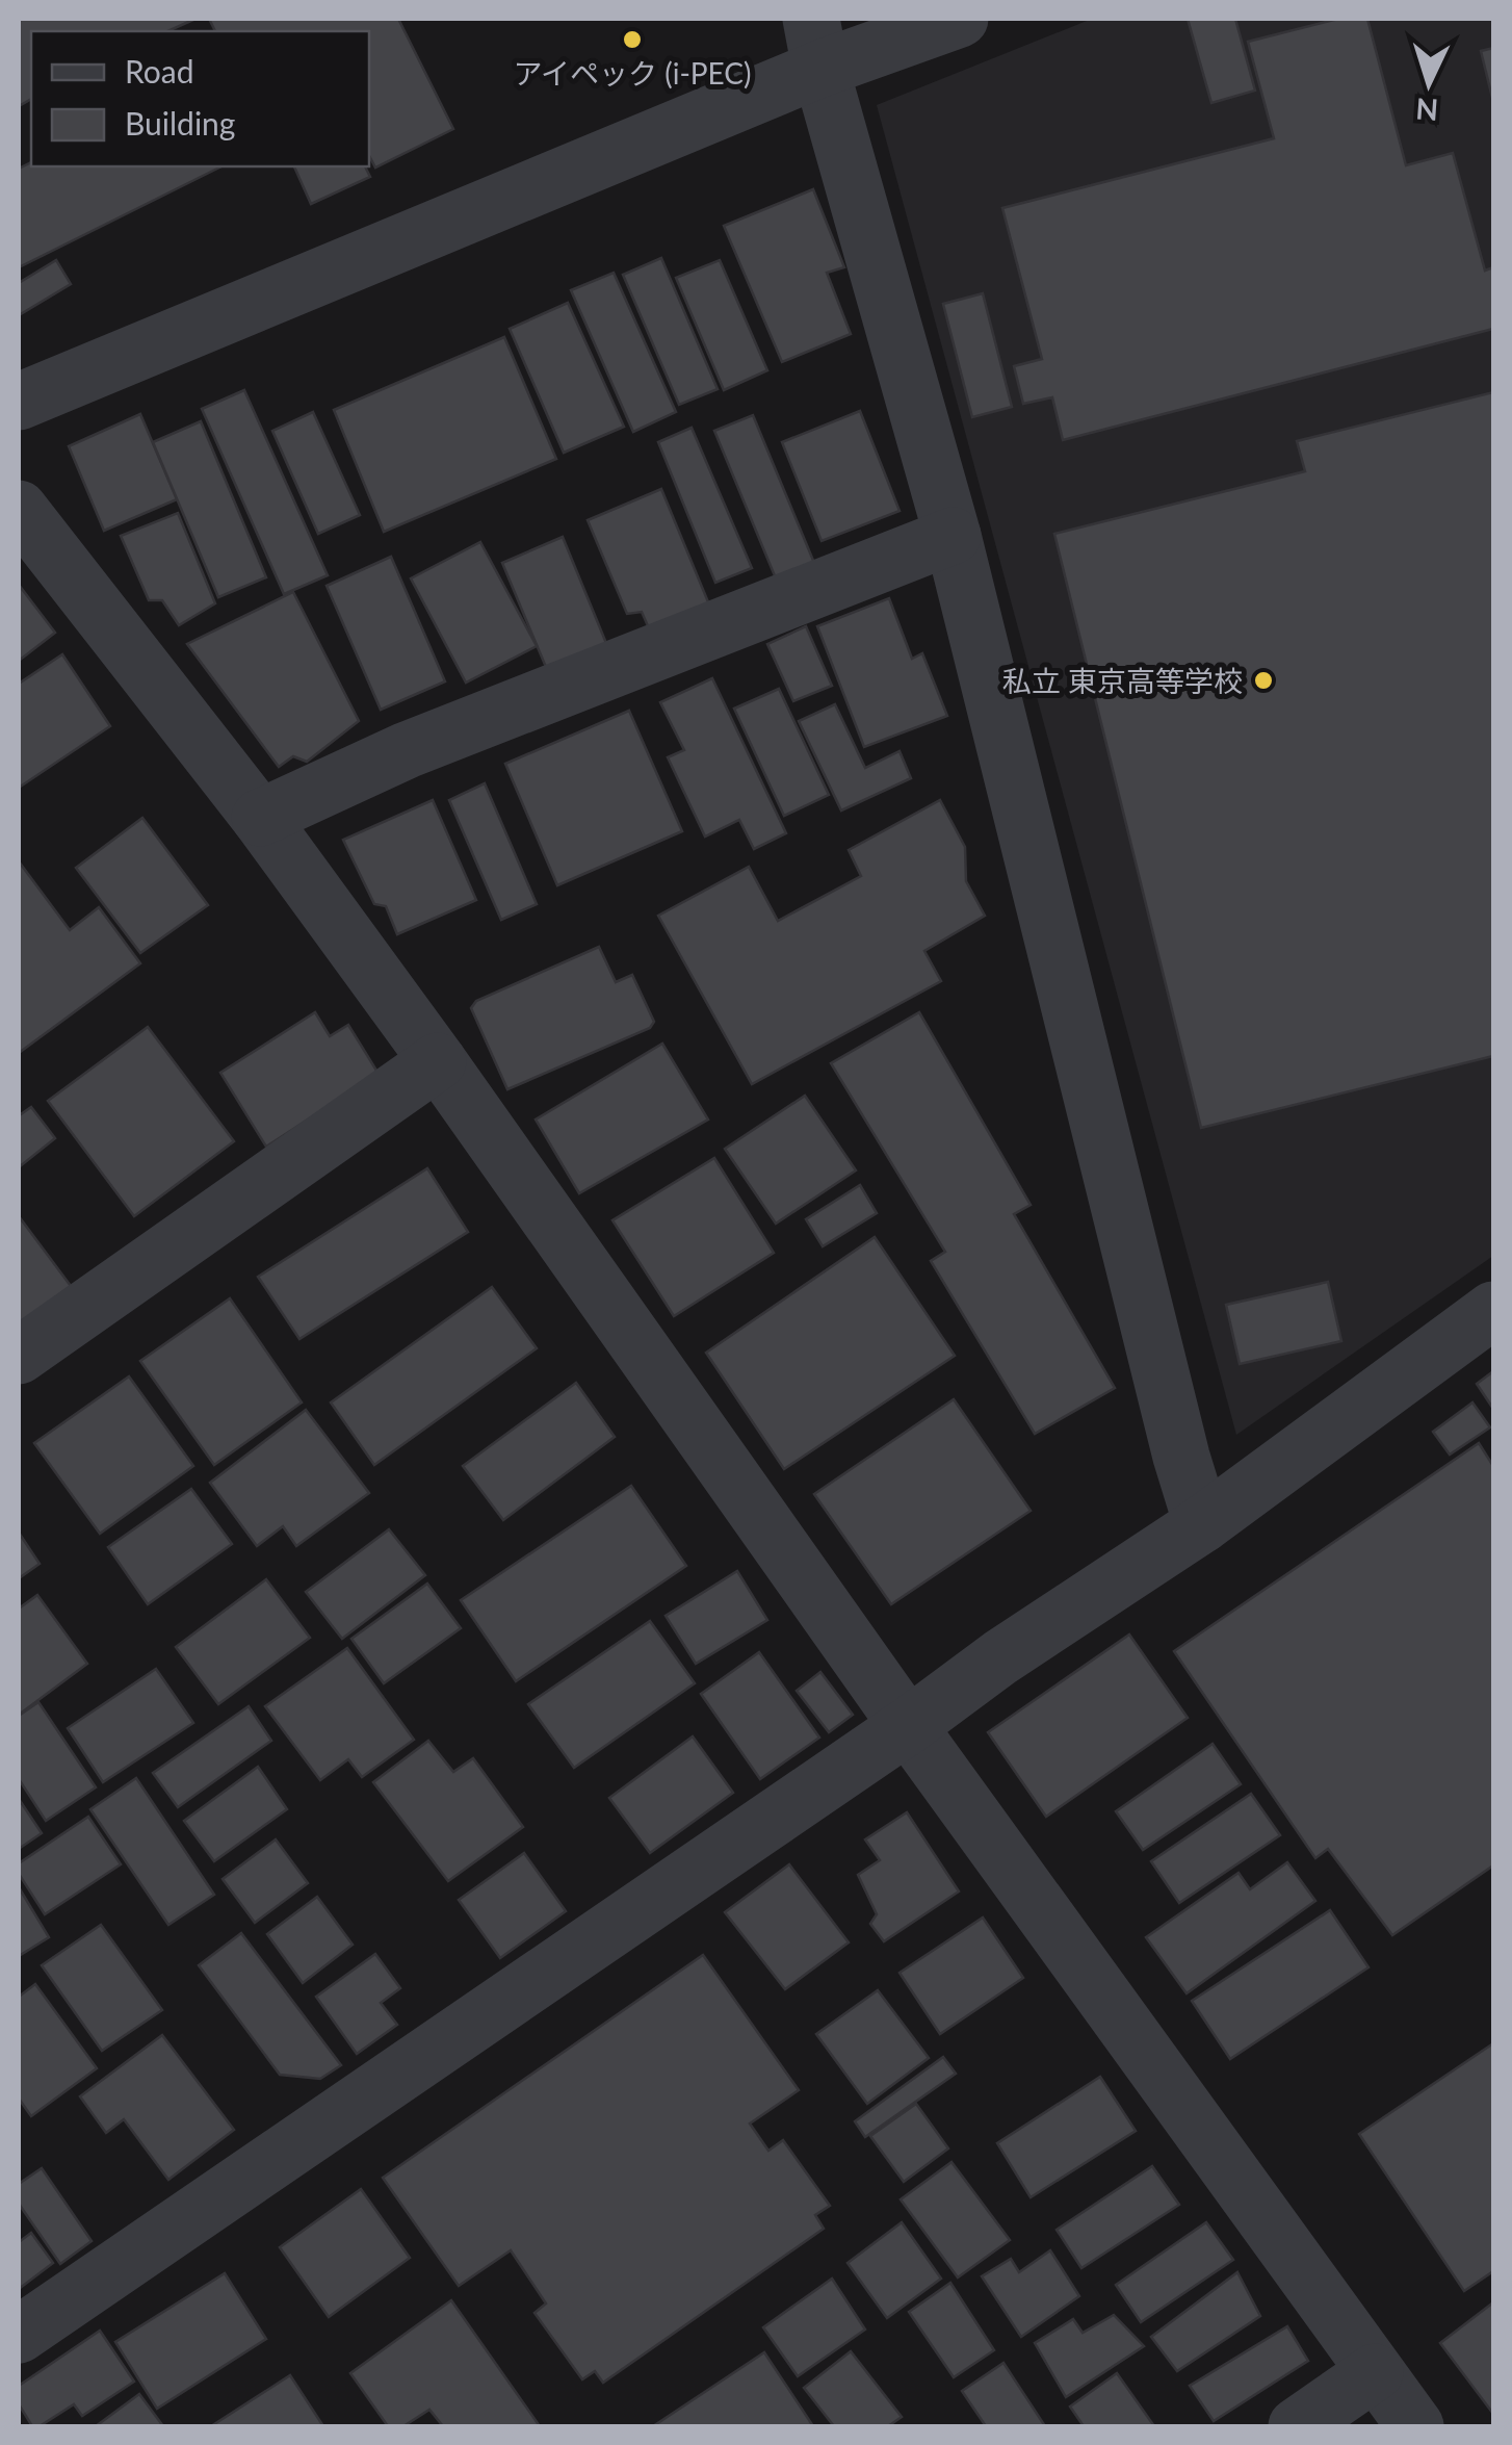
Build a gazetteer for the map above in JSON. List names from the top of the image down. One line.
{"places":["アイペック (i-PEC)","私立 東京高等学校"],"legend":["Road","Building"],"north":"bottom"}
